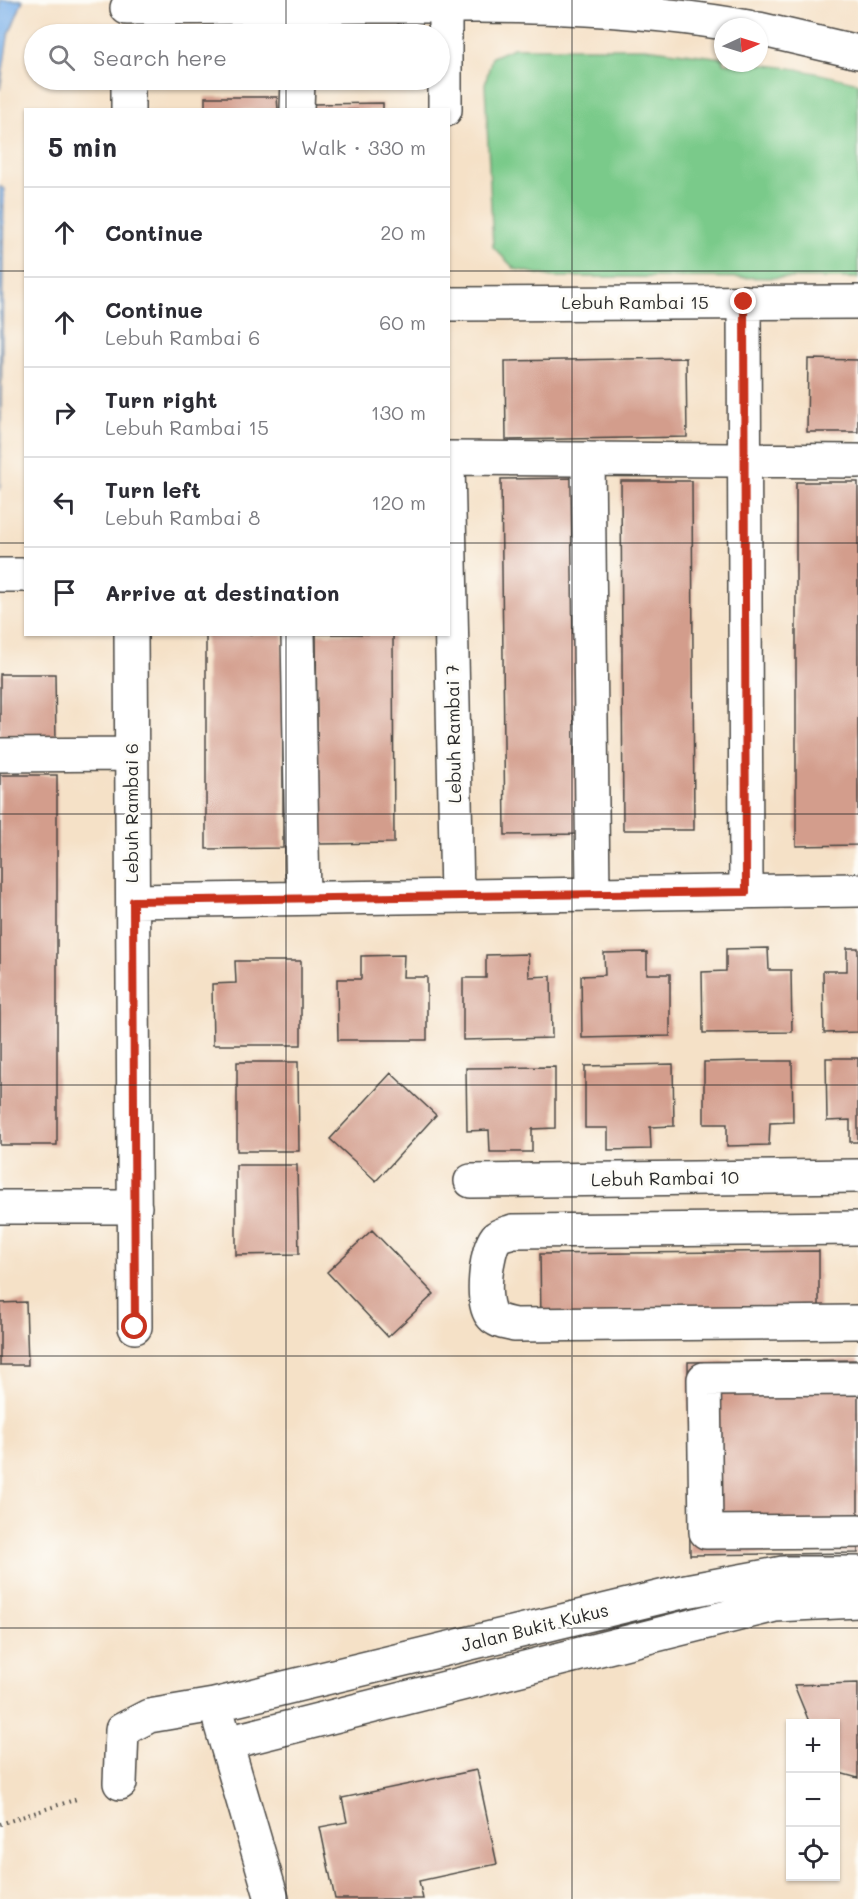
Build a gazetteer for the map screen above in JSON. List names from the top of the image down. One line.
{"streets":{"street":["Lebuh Rambai 15","Lebuh Rambai 7","Lebuh Rambai 6","Lebuh Rambai 10","Jalan Bukit Kukus"]},"north":"right","page":{"search":"Search here","heading":["5 min","Walk · 330 m"],"list":[["Continue","20 m"],["Continue","Lebuh Rambai 6","60 m"],["Turn right","Lebuh Rambai 15","130 m"],["Turn left","Lebuh Rambai 8","120 m"],"Arrive at destination"],"map_buttons":["+","−"]}}
